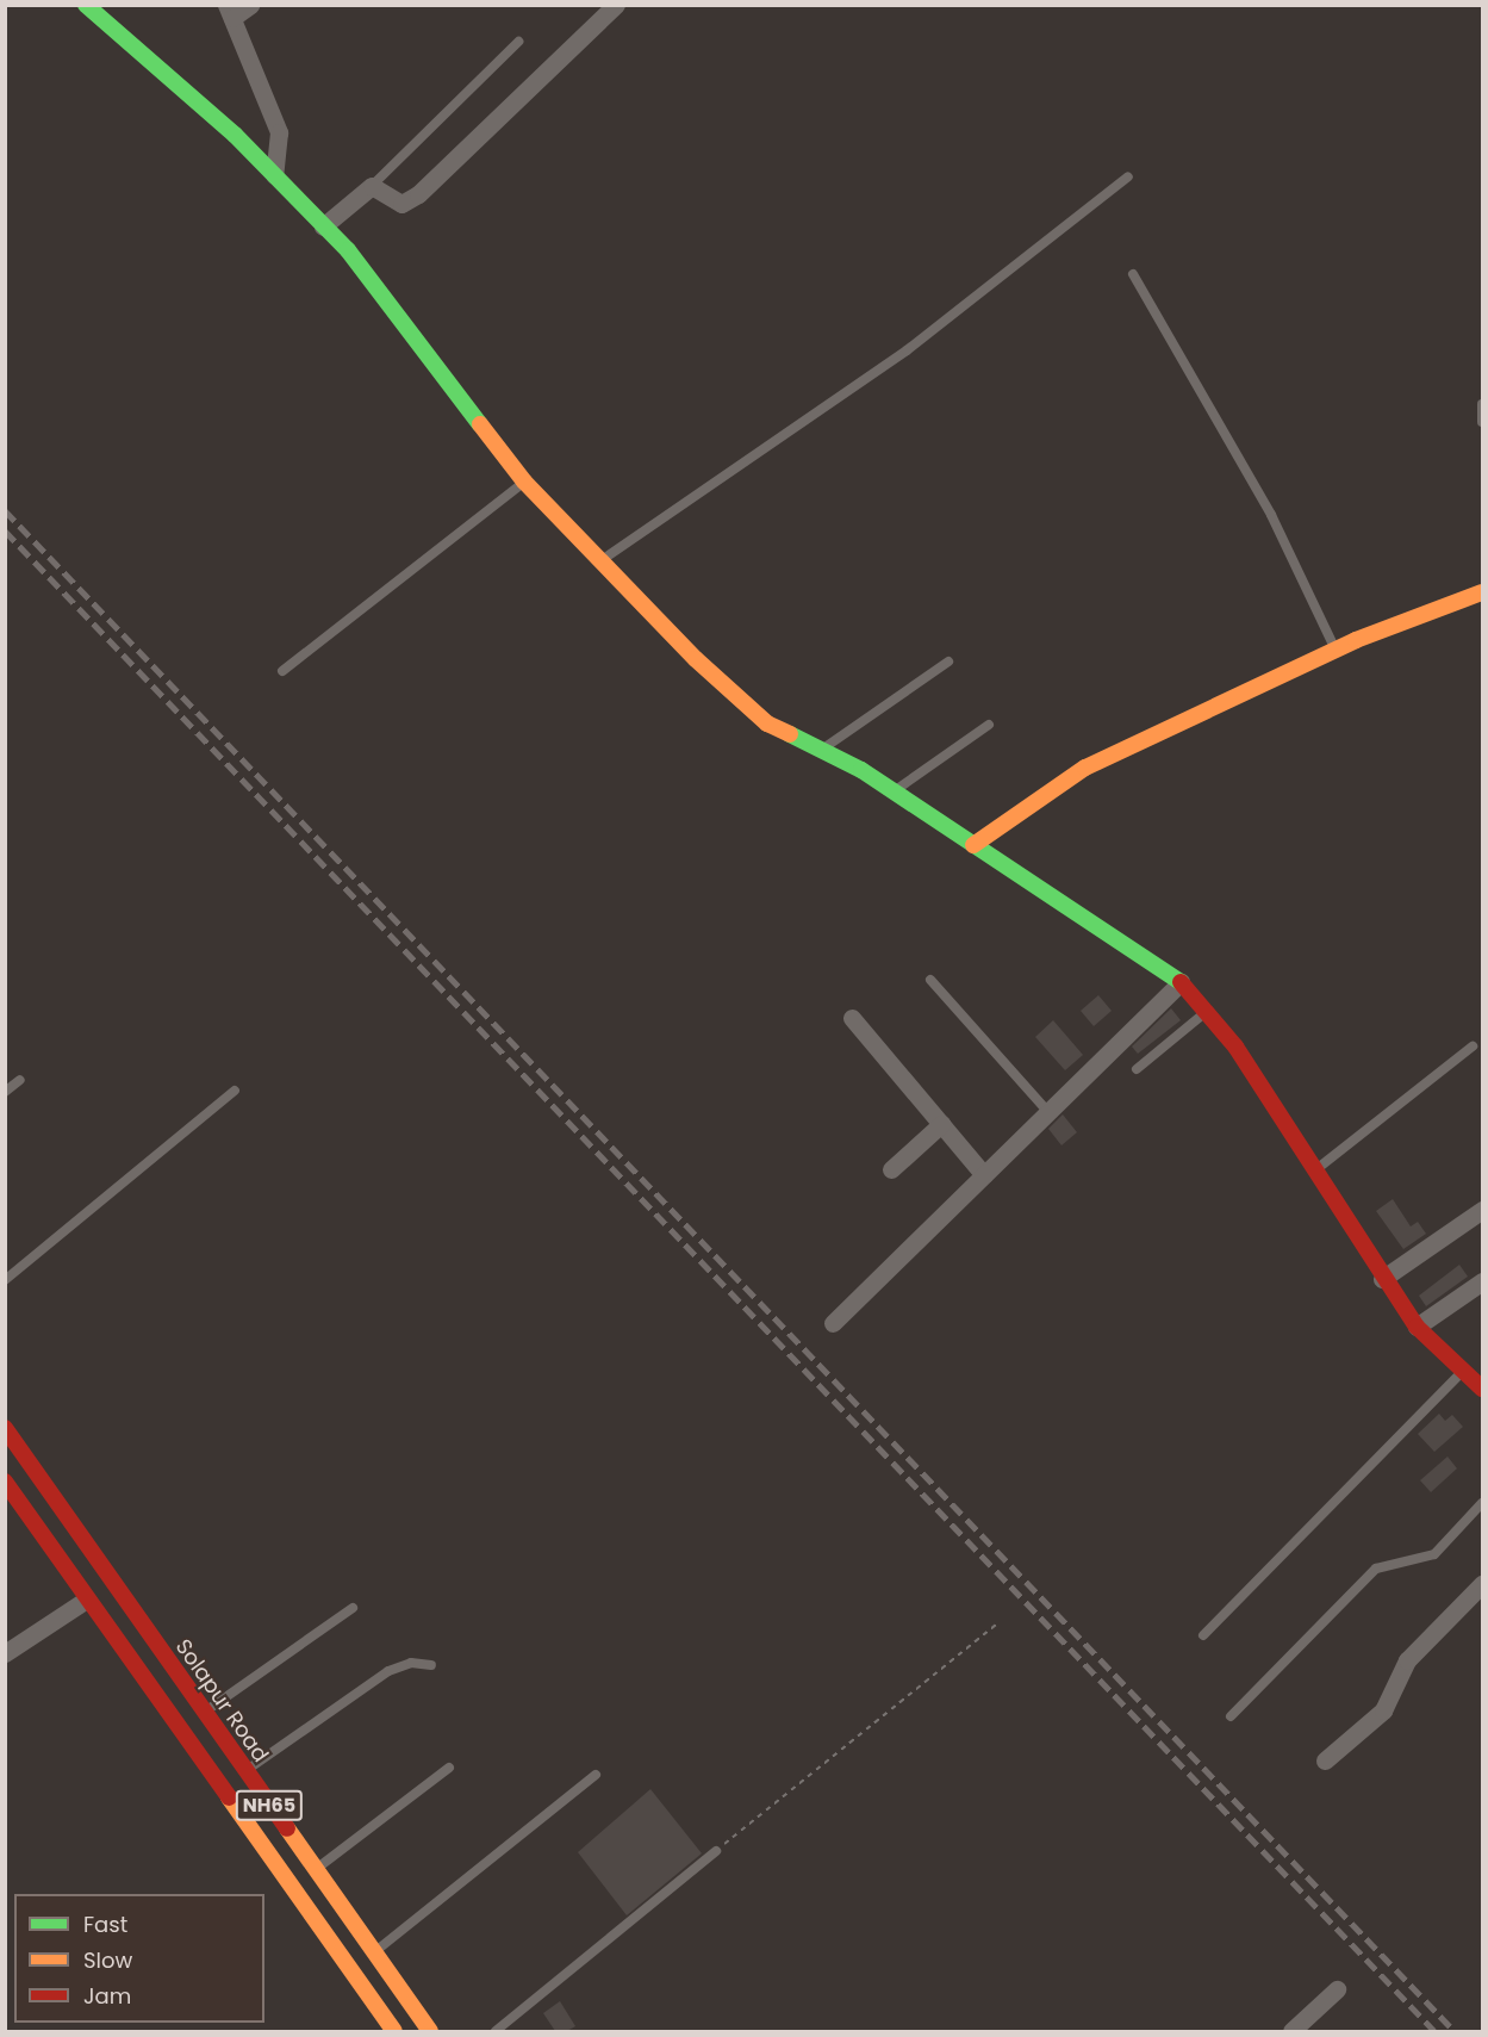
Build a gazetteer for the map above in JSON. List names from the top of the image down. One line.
{"streets":{"main road":["Solapur Road","NH65"]},"legend":["Fast","Slow","Jam"]}
